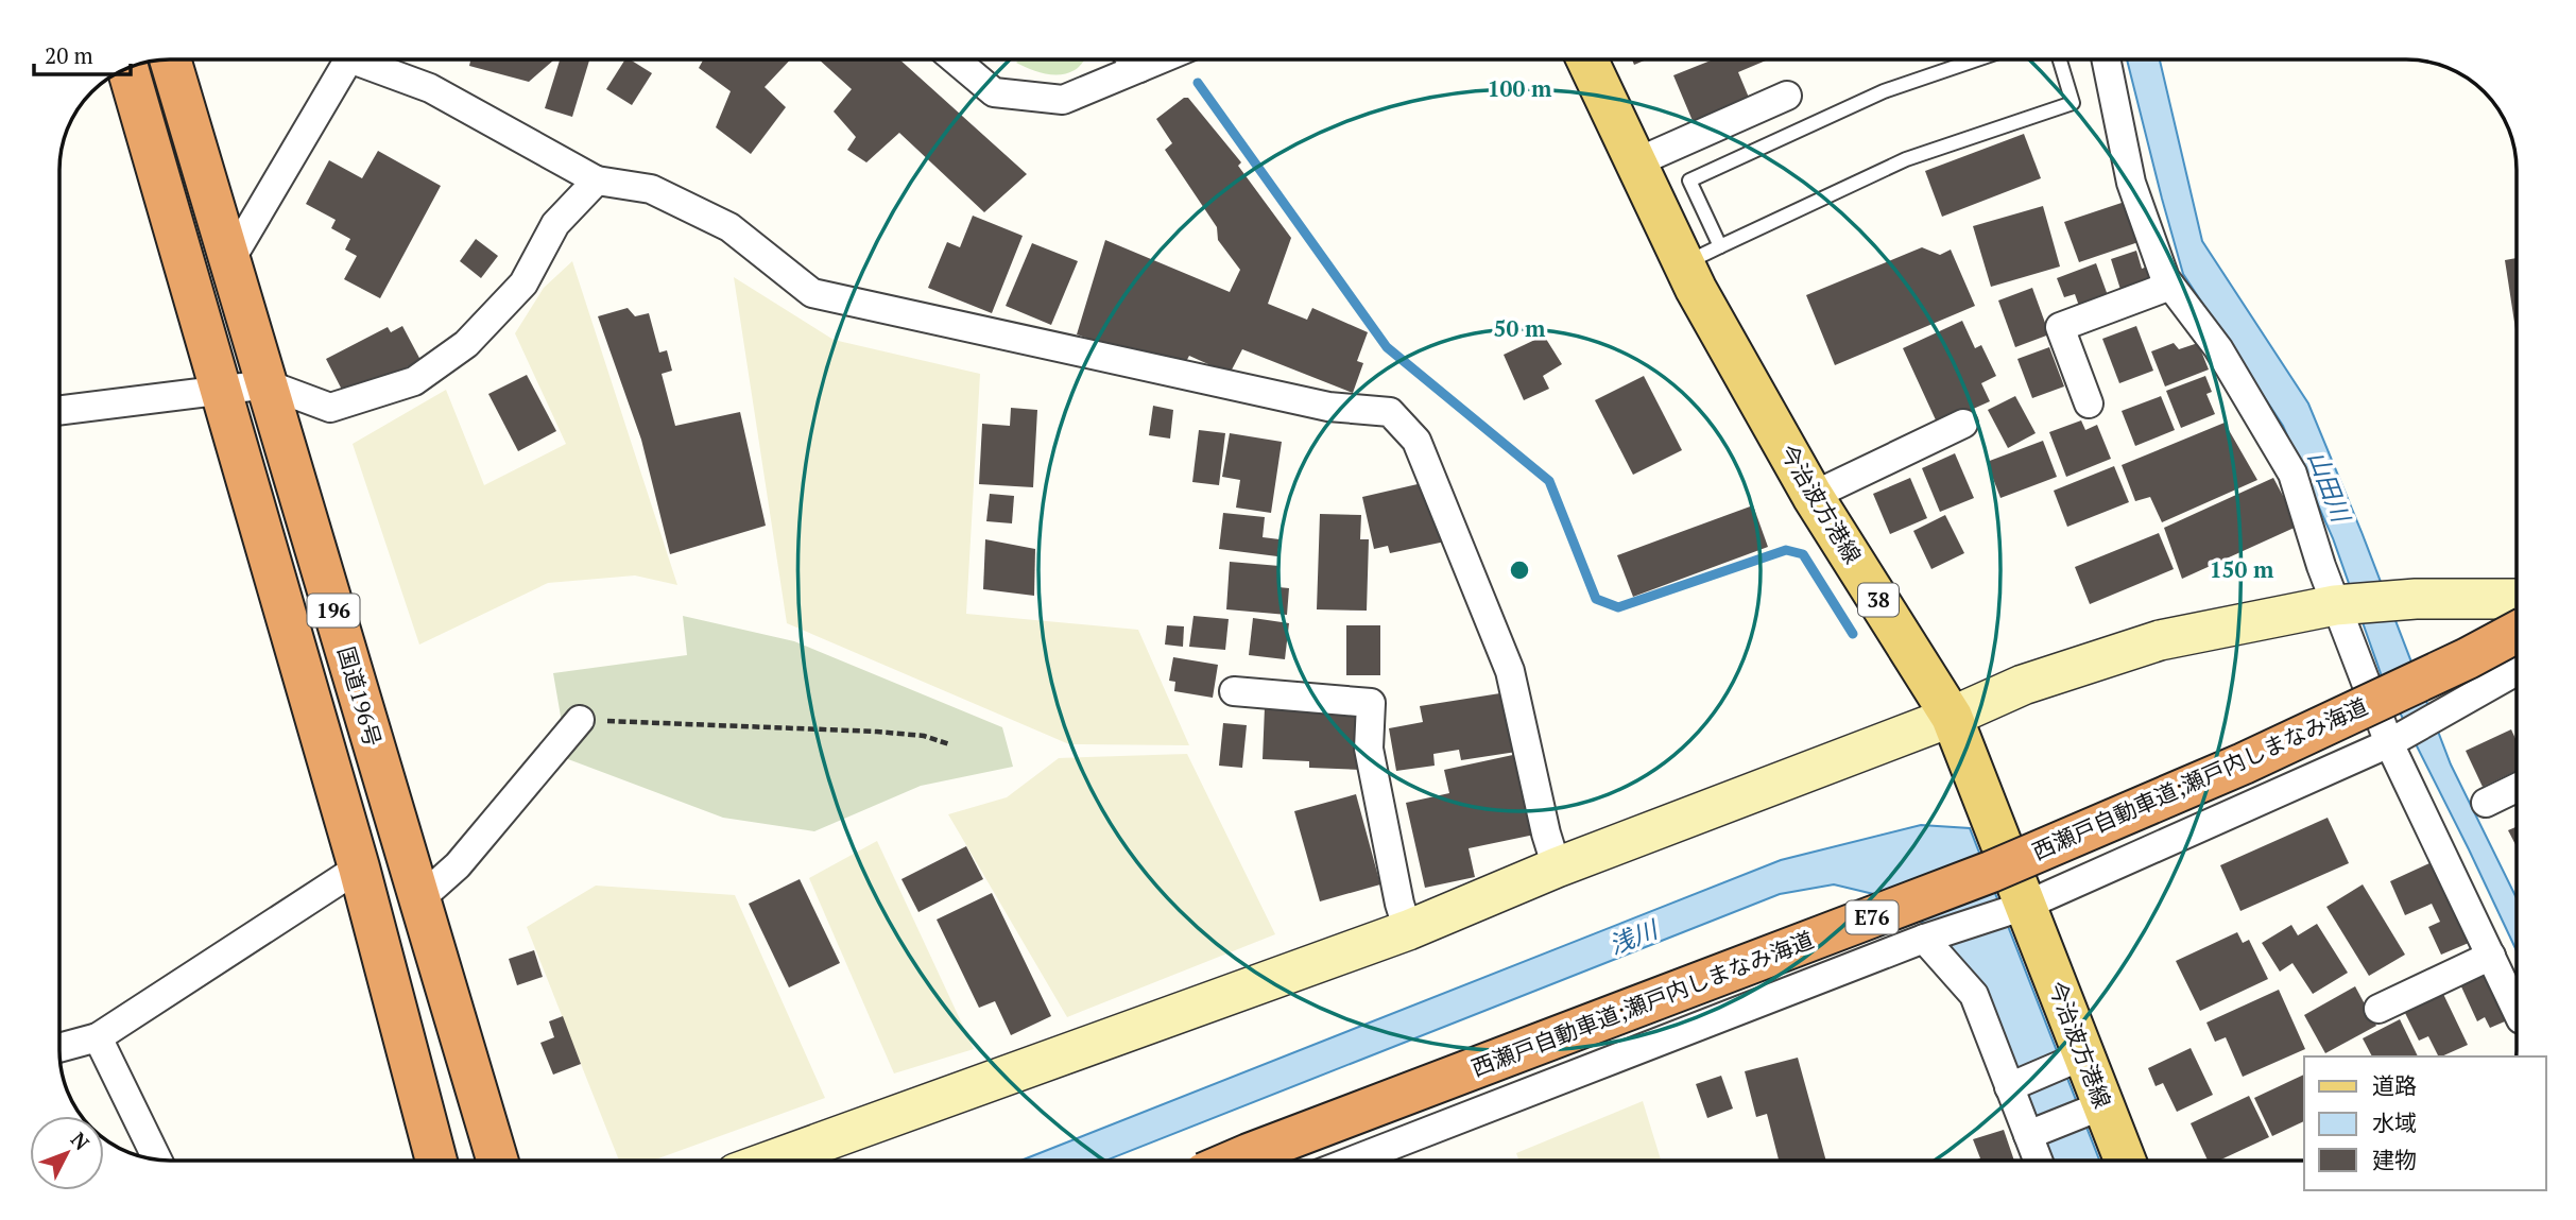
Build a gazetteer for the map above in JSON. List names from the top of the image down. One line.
{"streets":{"highway":["196","国道196号","西瀬戸自動車道;瀬戸内しまなみ海道","E76"],"main road":["今治波方港線","38"]},"water":["山田川","浅川"],"legend":["道路","水域","建物"],"scale_bar":"20 m","north":"top right","rings":["100 m","50 m","150 m"]}
